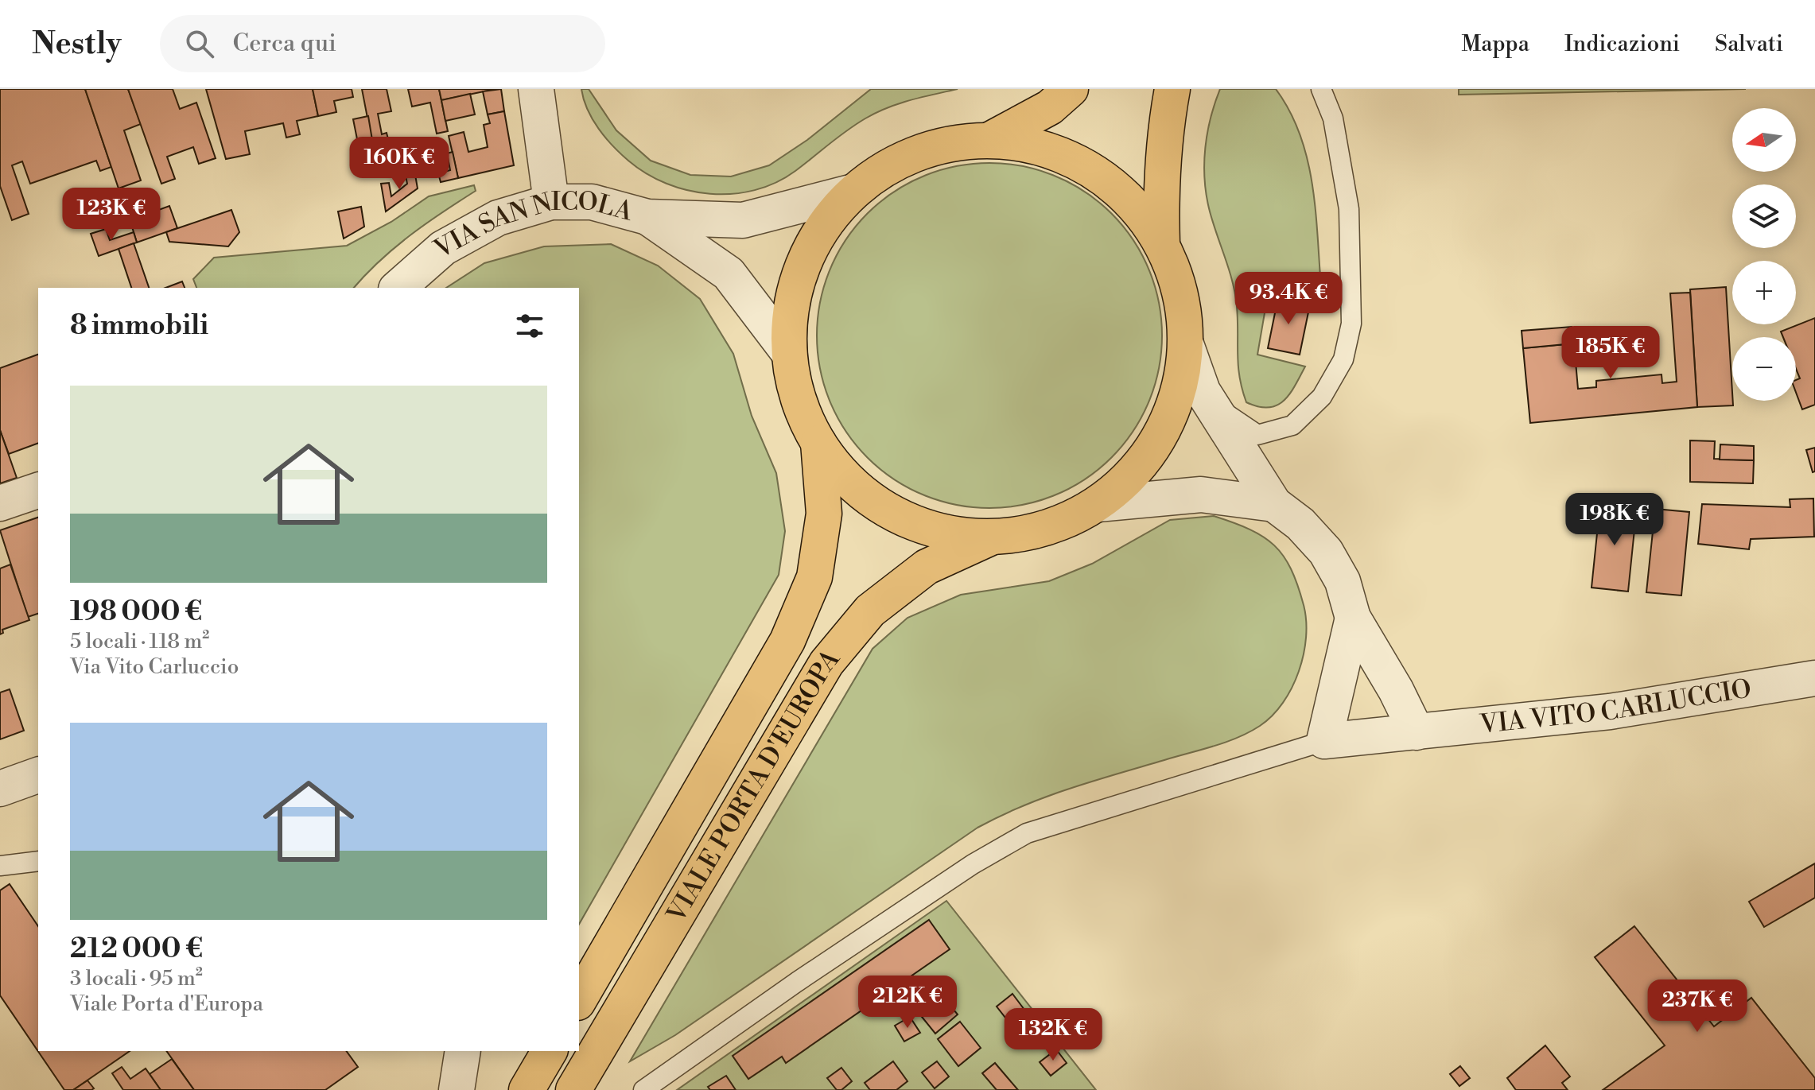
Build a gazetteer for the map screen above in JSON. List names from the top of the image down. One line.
{"streets":{"main road":["VIALE PORTA D'EUROPA"],"street":["VIA SAN NICOLA","VIA VITO CARLUCCIO"]},"crossings":[["VIA SAN NICOLA","VIALE PORTA D'EUROPA"]],"north":"left","page":{"header":"Nestly","search":"Cerca qui","nav":["Mappa","Indicazioni","Salvati"],"map_buttons":["+","−"],"price":["160K €","123K €","93.4K €","185K €","198K €","212K €","237K €","132K €"],"heading":"8 immobili","list":[{"name":"198 000 €","note":"5 locali · 118 m² · Via Vito Carluccio"},{"name":"212 000 €","note":"3 locali · 95 m² · Viale Porta d'Europa"}]}}
